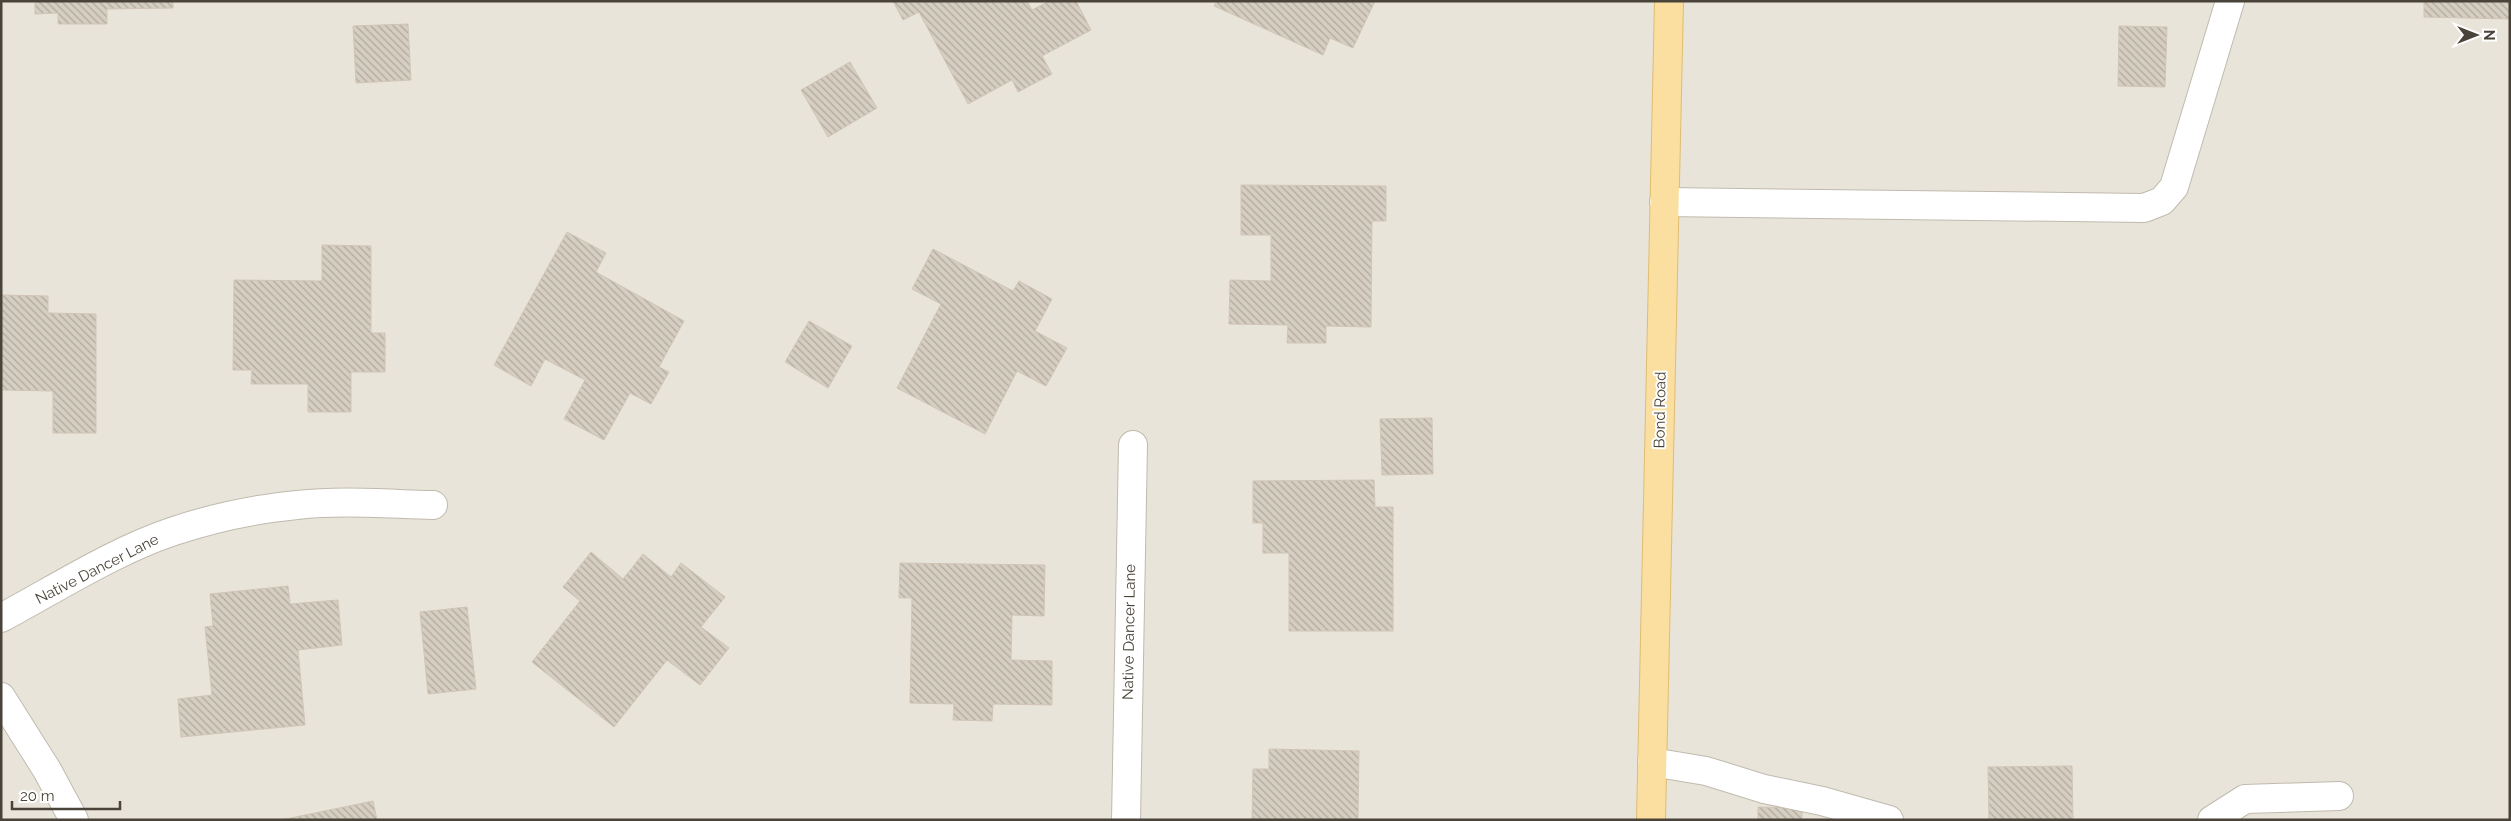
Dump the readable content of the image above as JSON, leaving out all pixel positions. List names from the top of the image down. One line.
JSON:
{"streets":{"main road":["Bond Road"],"street":["Native Dancer Lane"]},"scale_bar":"20 m","north":"right"}
